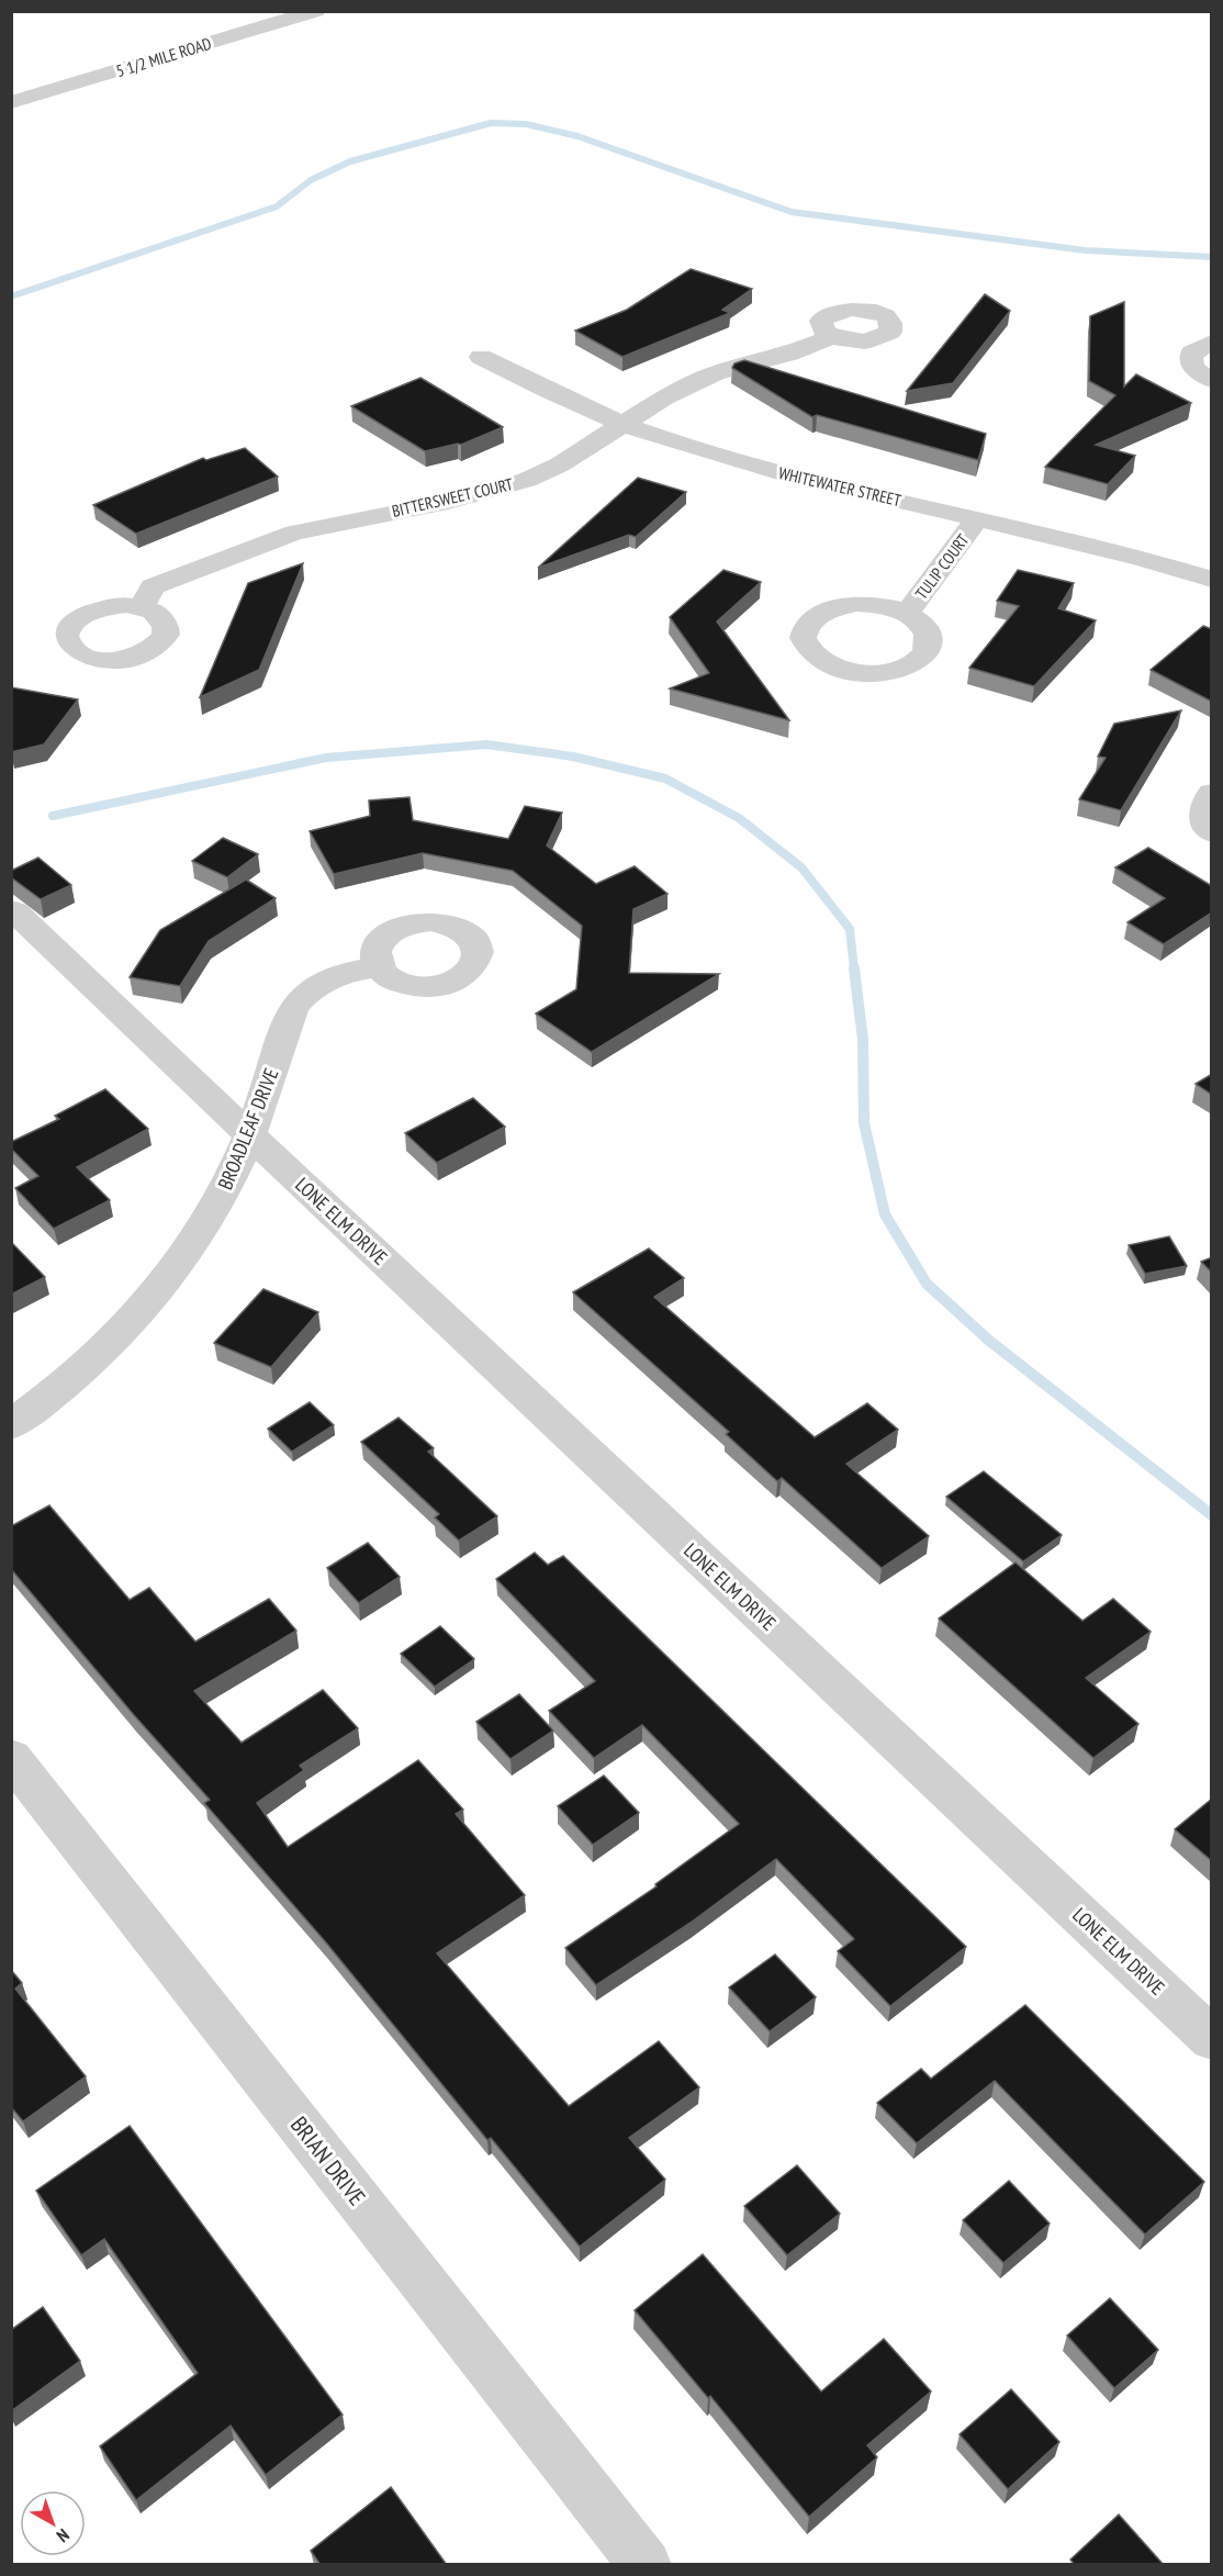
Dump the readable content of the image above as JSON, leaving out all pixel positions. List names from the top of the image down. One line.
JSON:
{"streets":{"street":["5 1/2 MILE ROAD","WHITEWATER STREET","BITTERSWEET COURT","TULIP COURT","BROADLEAF DRIVE","LONE ELM DRIVE","BRIAN DRIVE"]},"crossings":[["WHITEWATER STREET","BITTERSWEET COURT"],["WHITEWATER STREET","TULIP COURT"],["BROADLEAF DRIVE","LONE ELM DRIVE"]],"north":"bottom right"}
